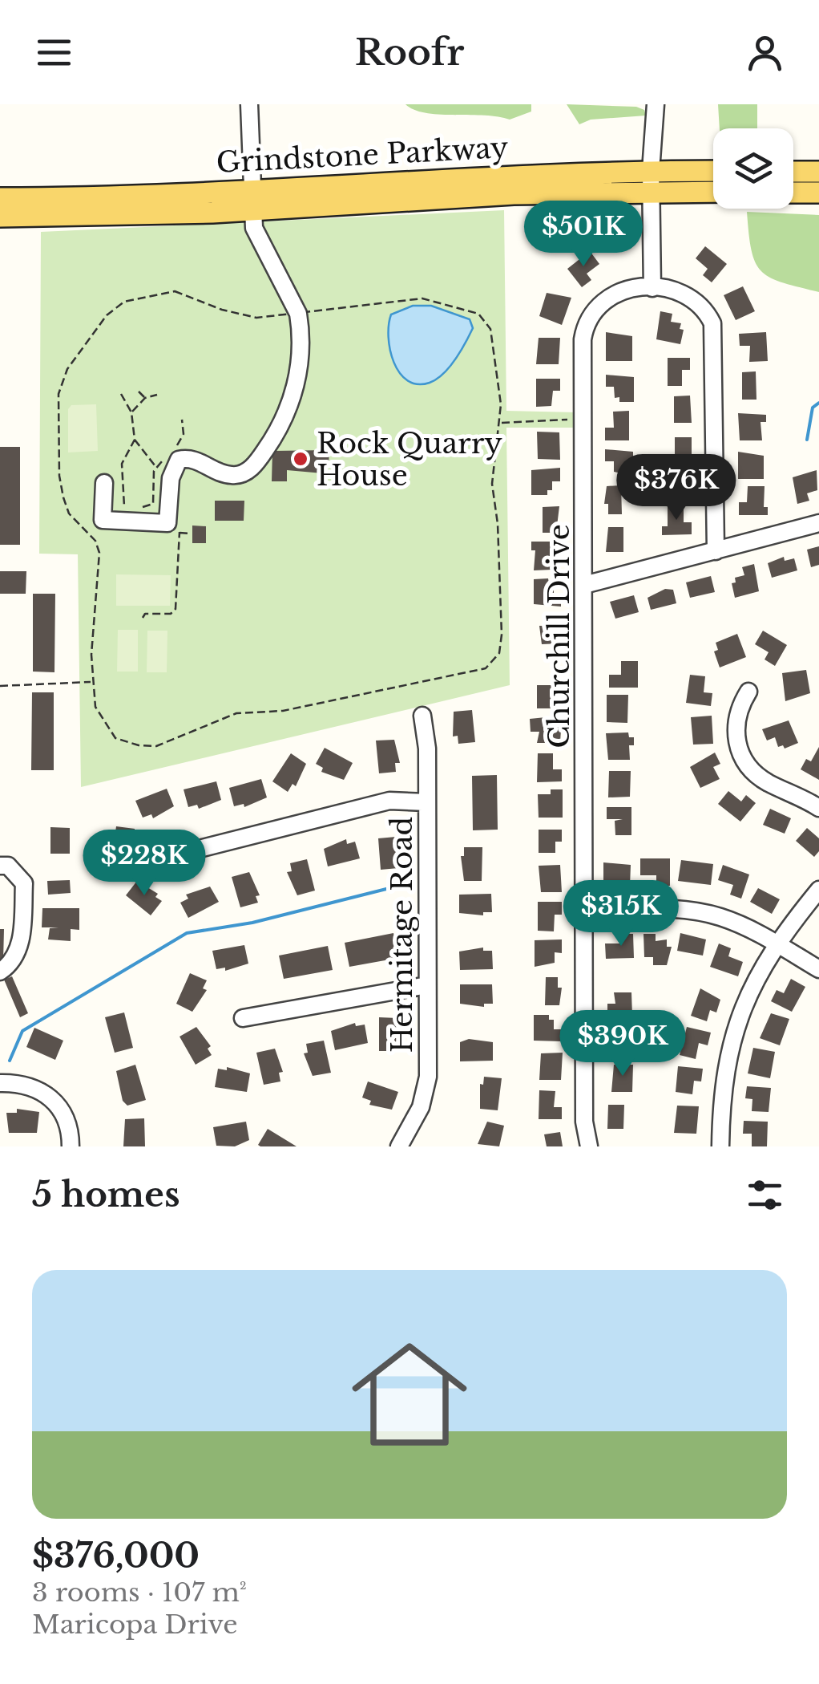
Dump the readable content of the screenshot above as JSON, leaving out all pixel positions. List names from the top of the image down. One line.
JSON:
{"streets":{"main road":["Grindstone Parkway"],"street":["Churchill Drive","Hermitage Road"]},"places":["Rock Quarry House"],"page":{"header":"Roofr","price":["$501K","$376K","$228K","$315K","$390K"],"heading":"5 homes","list":[{"name":"$376,000","note":"3 rooms · 107 m² · Maricopa Drive"}]}}
